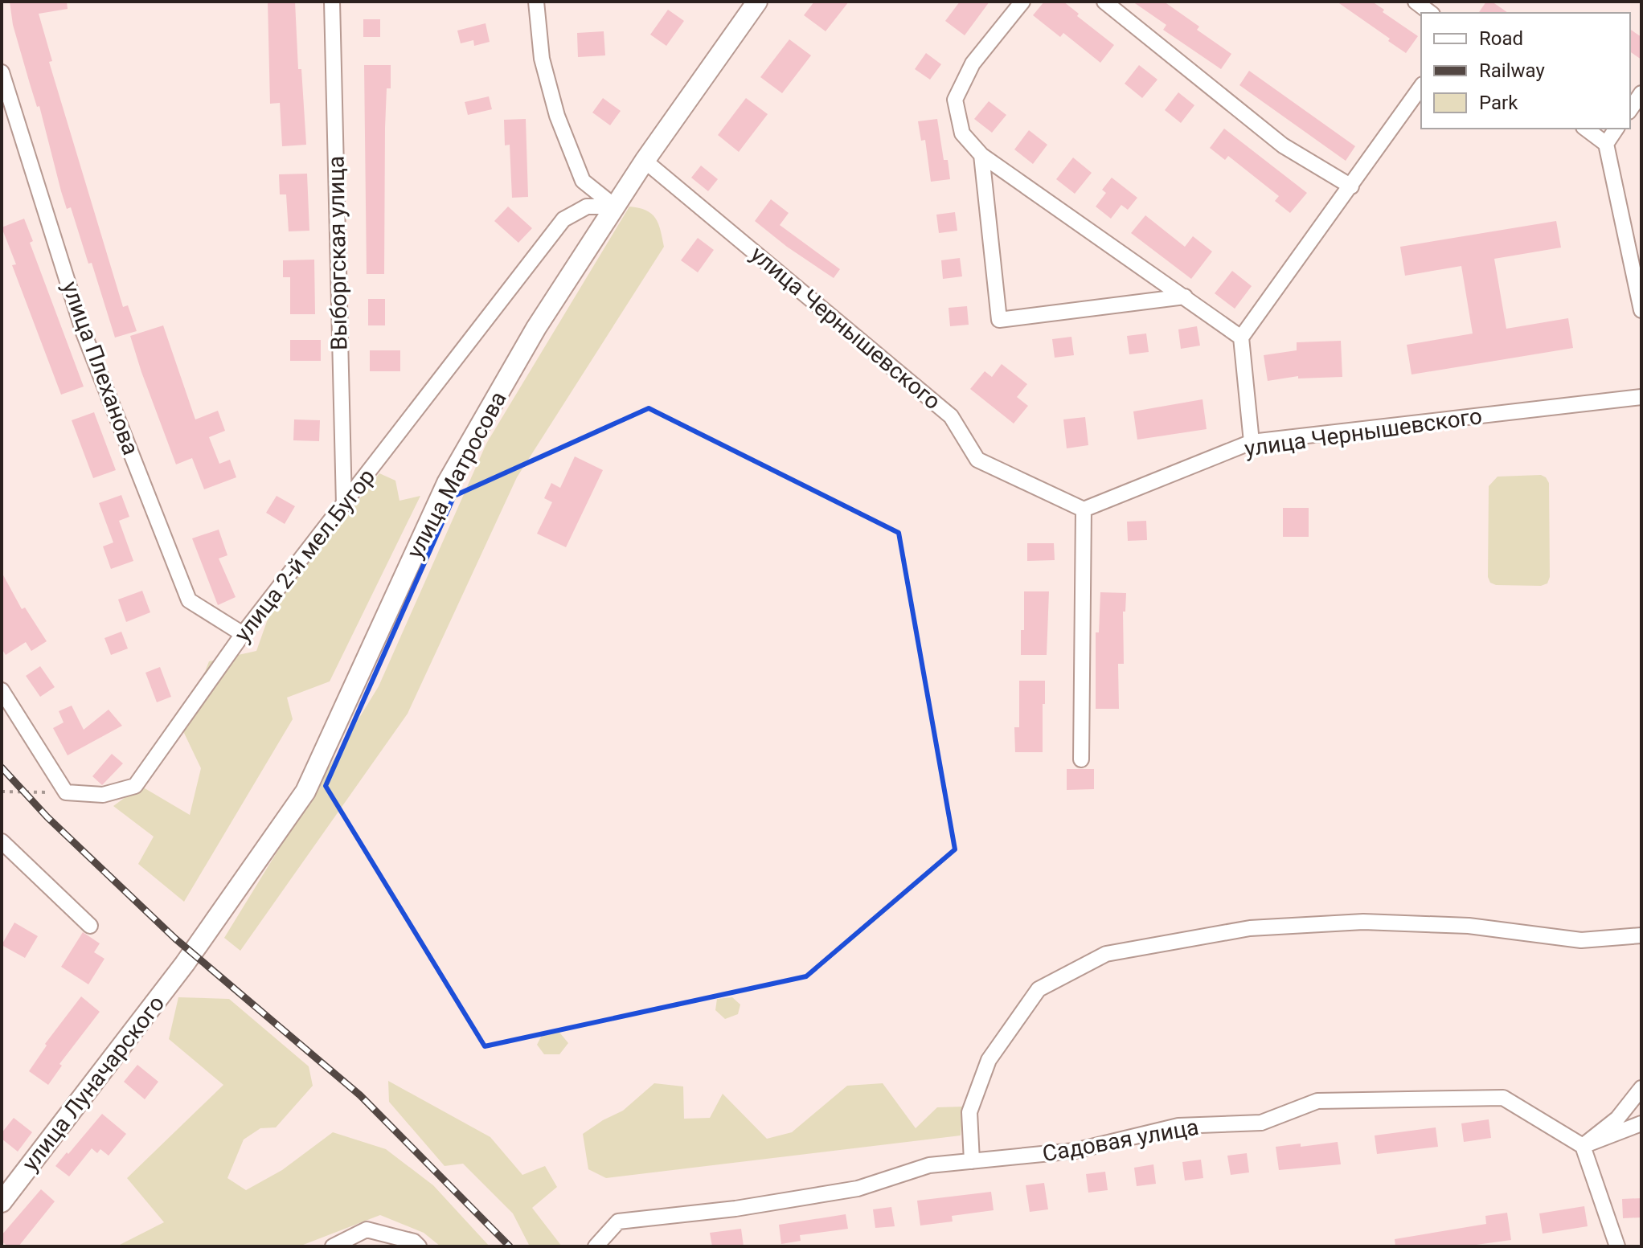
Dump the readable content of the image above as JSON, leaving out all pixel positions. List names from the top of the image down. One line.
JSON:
{"streets":{"main road":["улица Матросова","улица Луначарского"],"street":["Выборгская улица","улица Чернышевского","улица Плеханова","улица 2-й мел.Бугор","Садовая улица"]},"crossings":[["Выборгская улица","улица 2-й мел.Бугор"],["улица Чернышевского","улица Матросова"],["улица Плеханова","улица 2-й мел.Бугор"],["улица Матросова","улица 2-й мел.Бугор"],["улица Матросова","улица Луначарского"]],"legend":["Road","Railway","Park"]}
